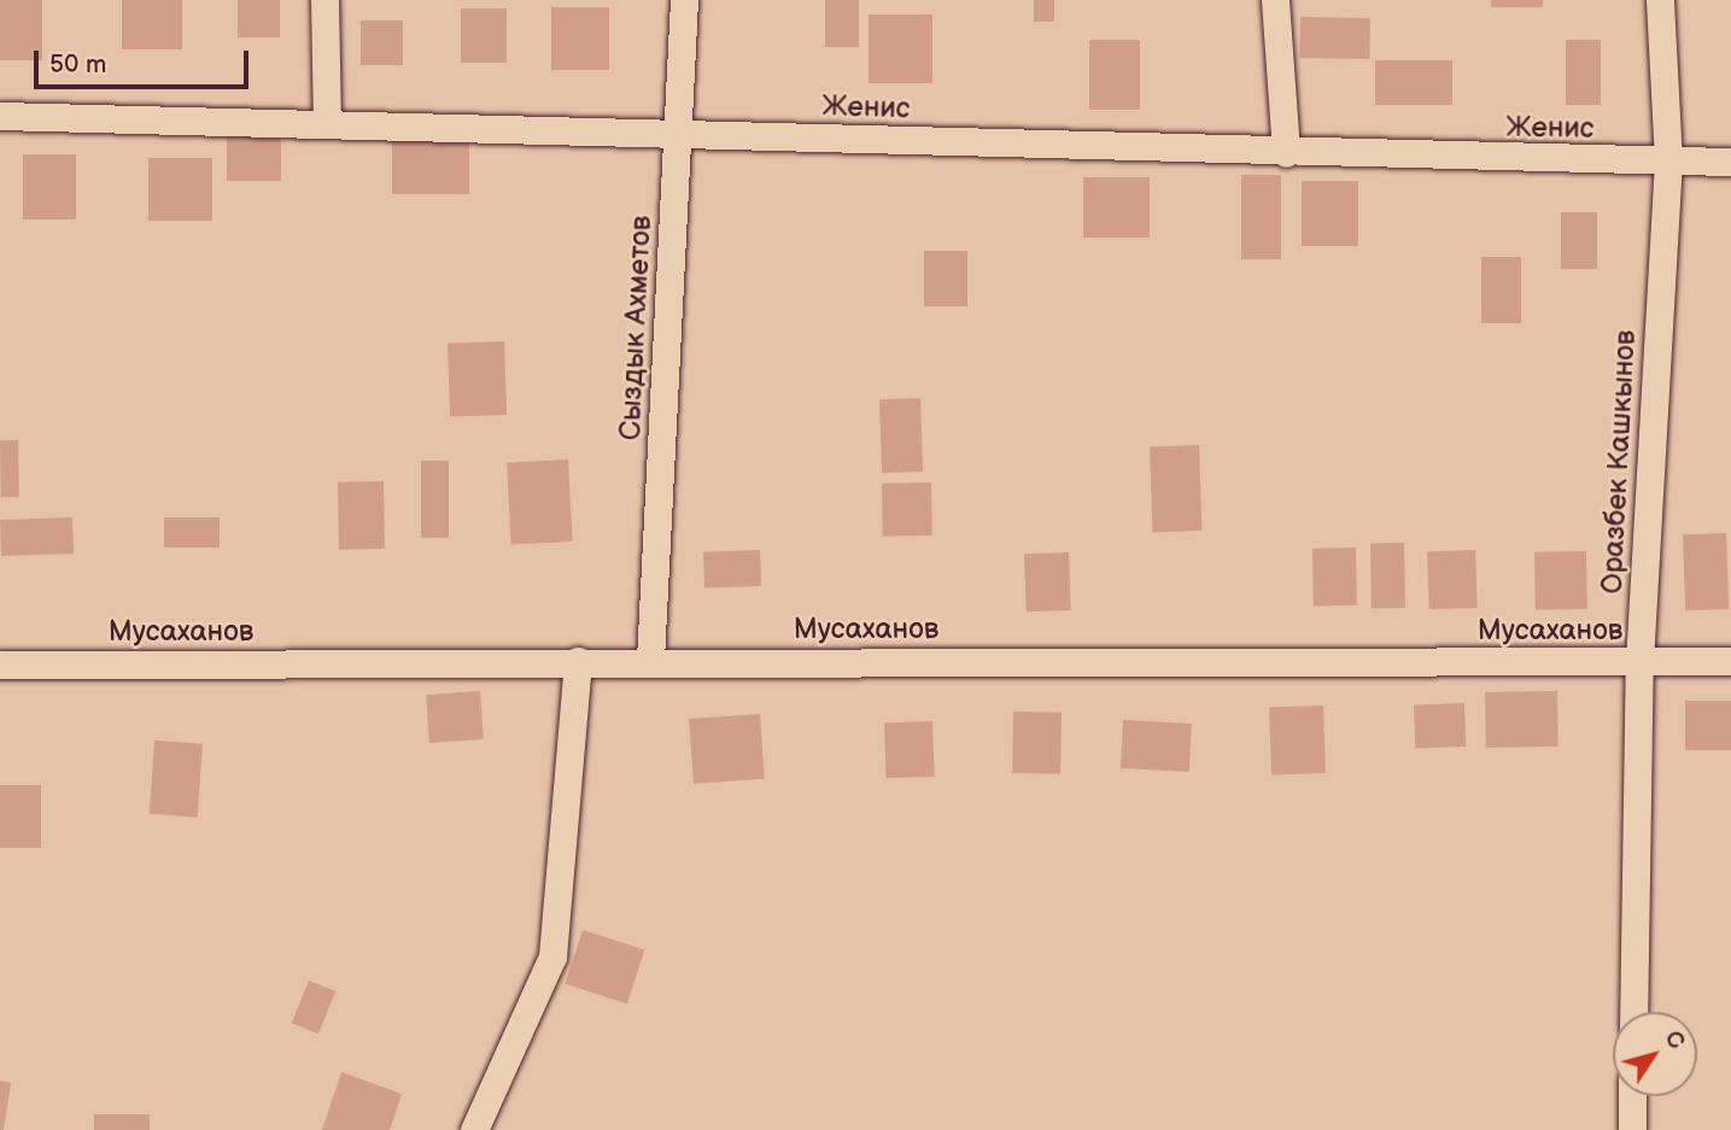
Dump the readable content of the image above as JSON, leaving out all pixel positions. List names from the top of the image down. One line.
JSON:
{"streets":{"street":["Женис","Сыздык Ахметов","Оразбек Кашкынов","Мусаханов"]},"crossings":[["Женис","Сыздык Ахметов"],["Женис","Оразбек Кашкынов"],["Сыздык Ахметов","Мусаханов"],["Оразбек Кашкынов","Мусаханов"]],"scale_bar":"50 m","north":"top right"}
